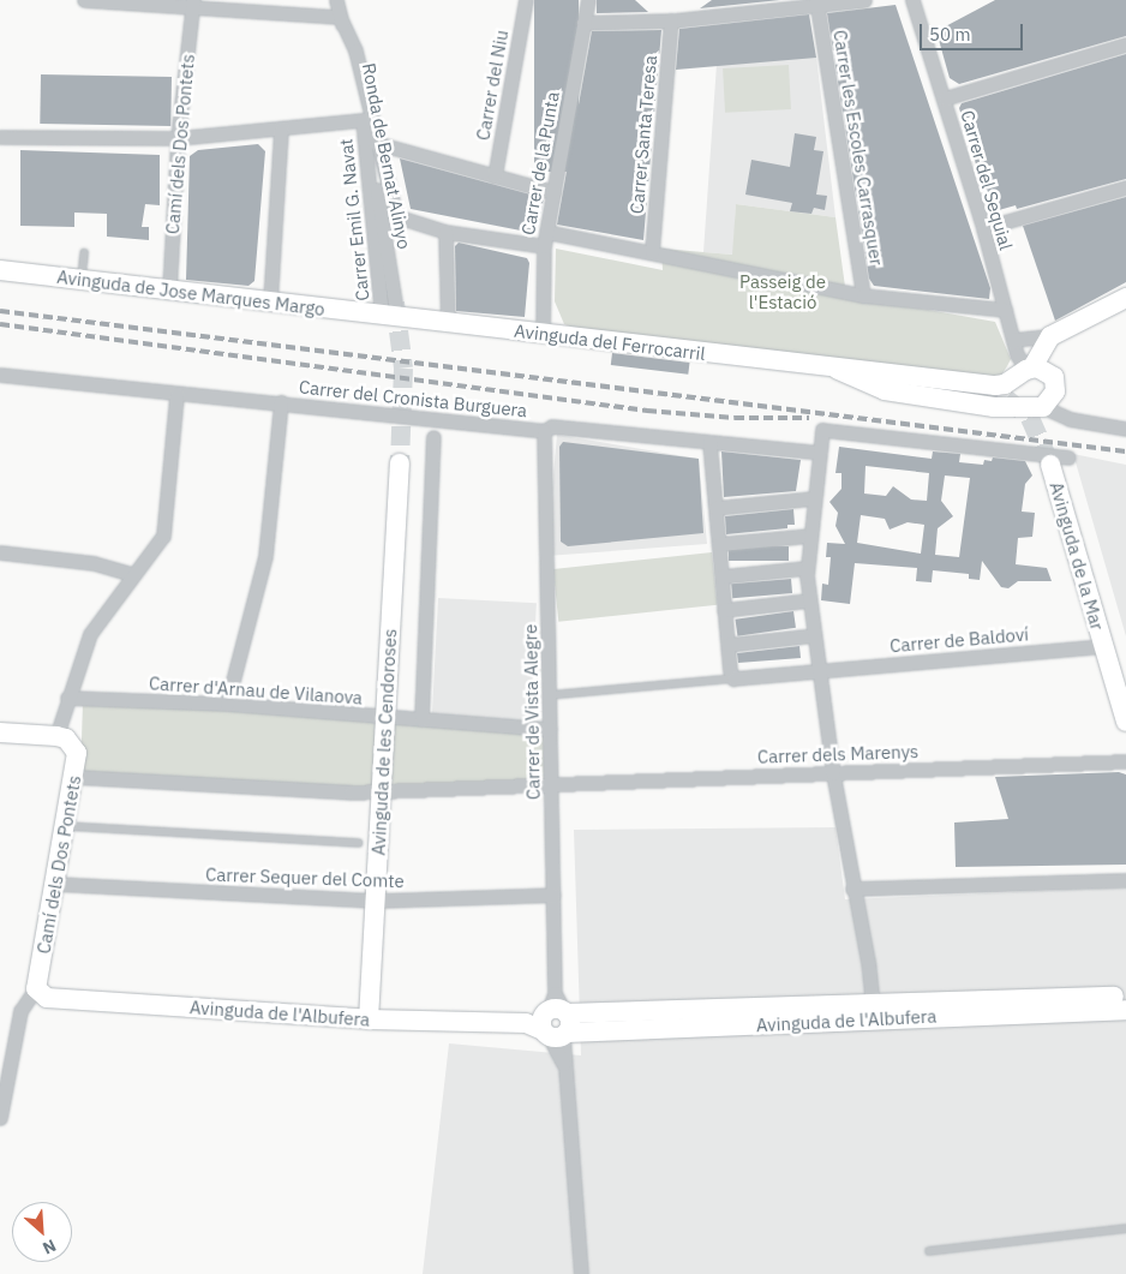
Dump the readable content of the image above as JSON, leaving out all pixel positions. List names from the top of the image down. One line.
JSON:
{"streets":{"street":["Carrer del Niu","Carrer Santa Teresa","Camí dels Dos Pontets","Carrer les Escoles Carrasquer","Ronda de Bernat Alinyo","Carrer de la Punta","Carrer del Sequial","Carrer Emil G. Navat","Avinguda de Jose Marques Margo","Avinguda del Ferrocarril","Carrer del Cronista Burguera","Avinguda de la Mar","Carrer de Baldoví","Carrer d'Arnau de Vilanova","Carrer de Vista Alegre","Avinguda de les Cendoroses","Carrer dels Marenys","Carrer Sequer del Comte","Avinguda de l'Albufera"]},"crossings":[["Camí dels Dos Pontets","Avinguda de Jose Marques Margo"],["Camí dels Dos Pontets","Carrer dels Marenys"],["Camí dels Dos Pontets","Carrer Sequer del Comte"],["Camí dels Dos Pontets","Avinguda de l'Albufera"],["Ronda de Bernat Alinyo","Carrer de la Punta"],["Ronda de Bernat Alinyo","Carrer Emil G. Navat"],["Carrer de la Punta","Avinguda del Ferrocarril"],["Carrer Emil G. Navat","Avinguda de Jose Marques Margo"],["Carrer Emil G. Navat","Avinguda del Ferrocarril"],["Avinguda de Jose Marques Margo","Avinguda del Ferrocarril"],["Carrer del Cronista Burguera","Carrer de Vista Alegre"],["Avinguda de la Mar","Carrer de Baldoví"],["Carrer d'Arnau de Vilanova","Carrer de Vista Alegre"],["Carrer d'Arnau de Vilanova","Avinguda de les Cendoroses"],["Carrer de Vista Alegre","Carrer dels Marenys"],["Carrer de Vista Alegre","Carrer Sequer del Comte"],["Carrer de Vista Alegre","Avinguda de l'Albufera"],["Avinguda de les Cendoroses","Carrer dels Marenys"],["Avinguda de les Cendoroses","Carrer Sequer del Comte"],["Avinguda de les Cendoroses","Avinguda de l'Albufera"]],"parks":["Passeig de l'Estació"],"scale_bar":"50 m","north":"bottom right"}
